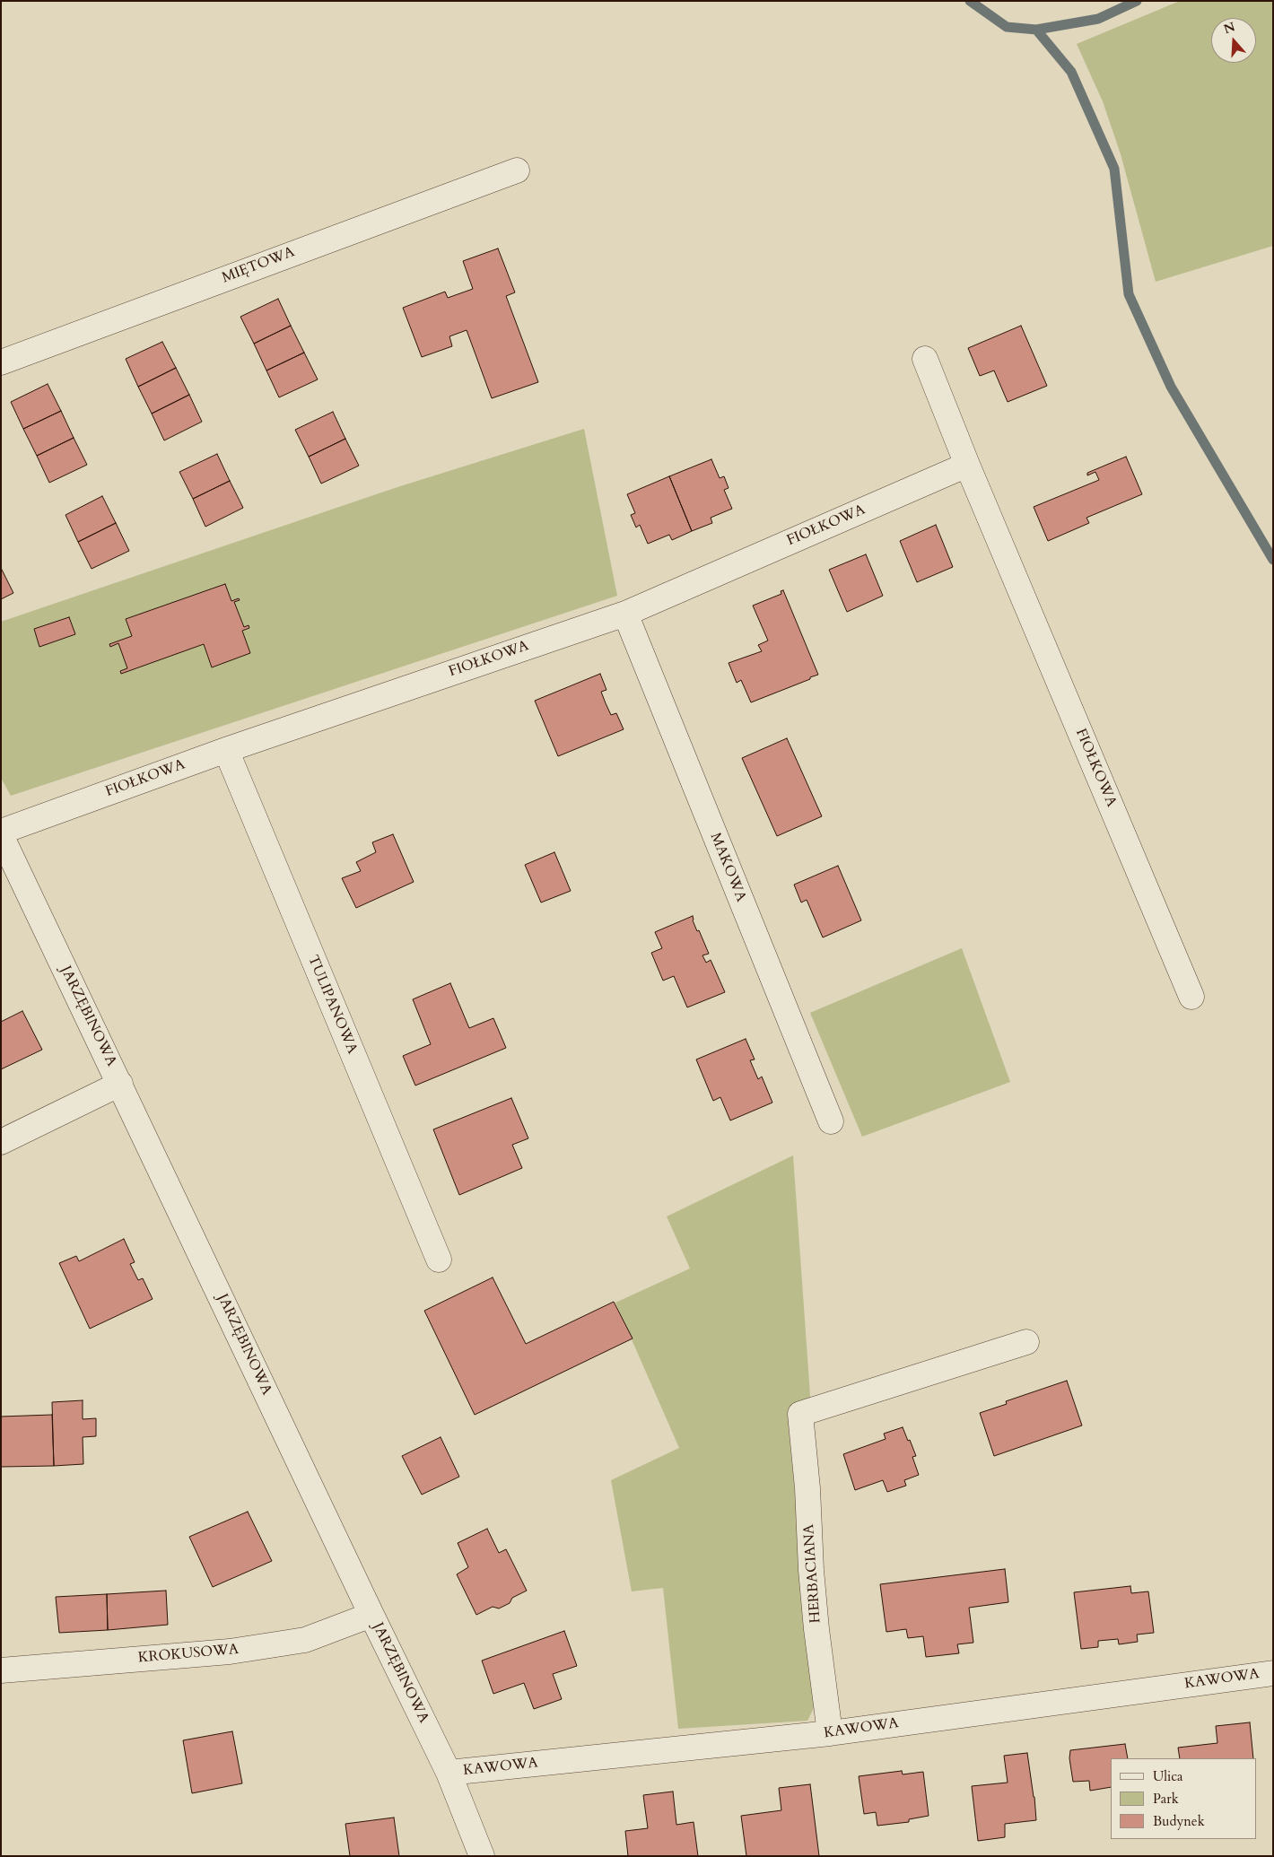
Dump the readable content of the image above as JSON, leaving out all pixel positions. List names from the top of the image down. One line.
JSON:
{"streets":{"street":["MIĘTOWA","FIOŁKOWA","MAKOWA","TULIPANOWA","JARZĘBINOWA","HERBACIANA","KROKUSOWA","KAWOWA"]},"crossings":[["FIOŁKOWA","MAKOWA"],["FIOŁKOWA","TULIPANOWA"],["JARZĘBINOWA","KROKUSOWA"],["JARZĘBINOWA","KAWOWA"],["HERBACIANA","KAWOWA"]],"legend":["Ulica","Park","Budynek"],"north":"top"}
